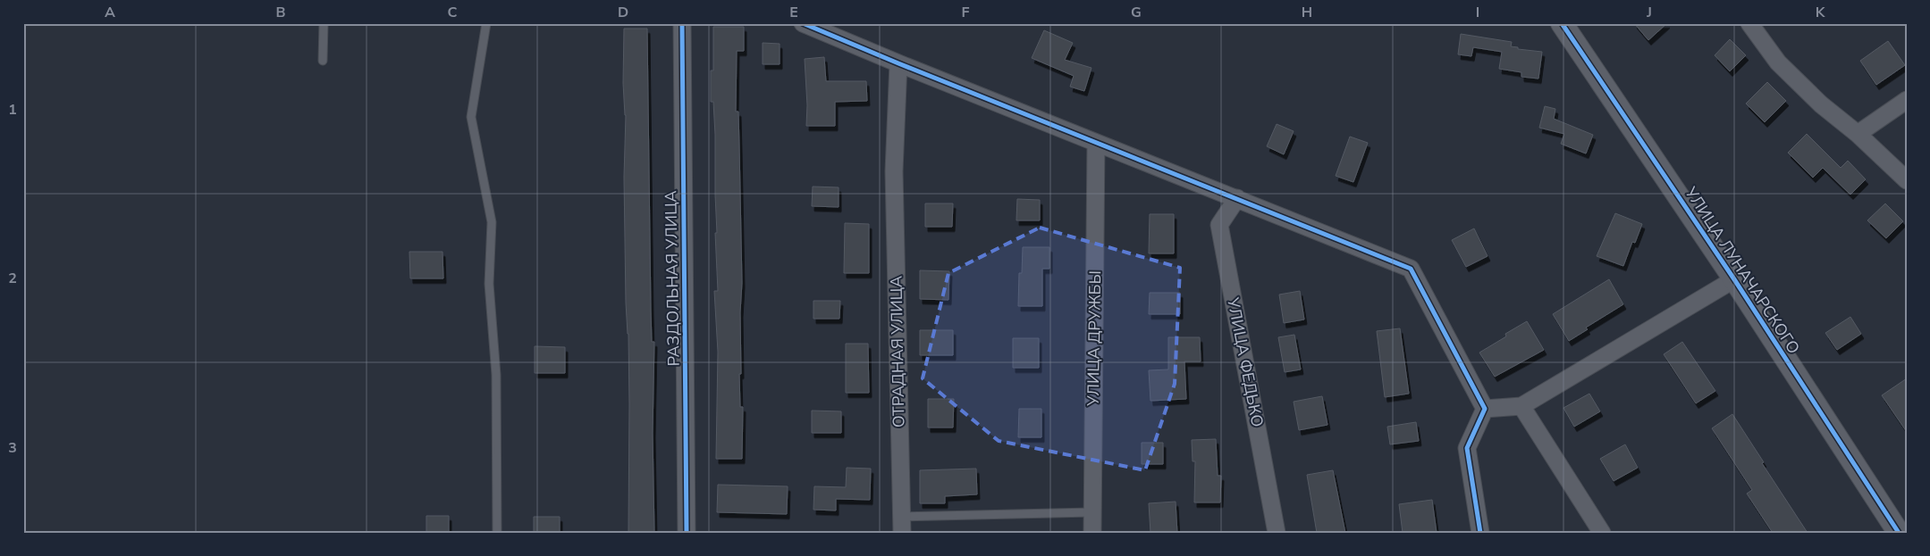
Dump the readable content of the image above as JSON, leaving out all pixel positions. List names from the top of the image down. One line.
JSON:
{"streets":{"street":["УЛИЦА ЛУНАЧАРСКОГО","РАЗДОЛЬНАЯ УЛИЦА","УЛИЦА ДРУЖБЫ","ОТРАДНАЯ УЛИЦА","УЛИЦА ФЕДЬКО"]},"grid":{"columns":["A","B","C","D","E","F","G","H","I","J","K"],"rows":["1","2","3"]}}
